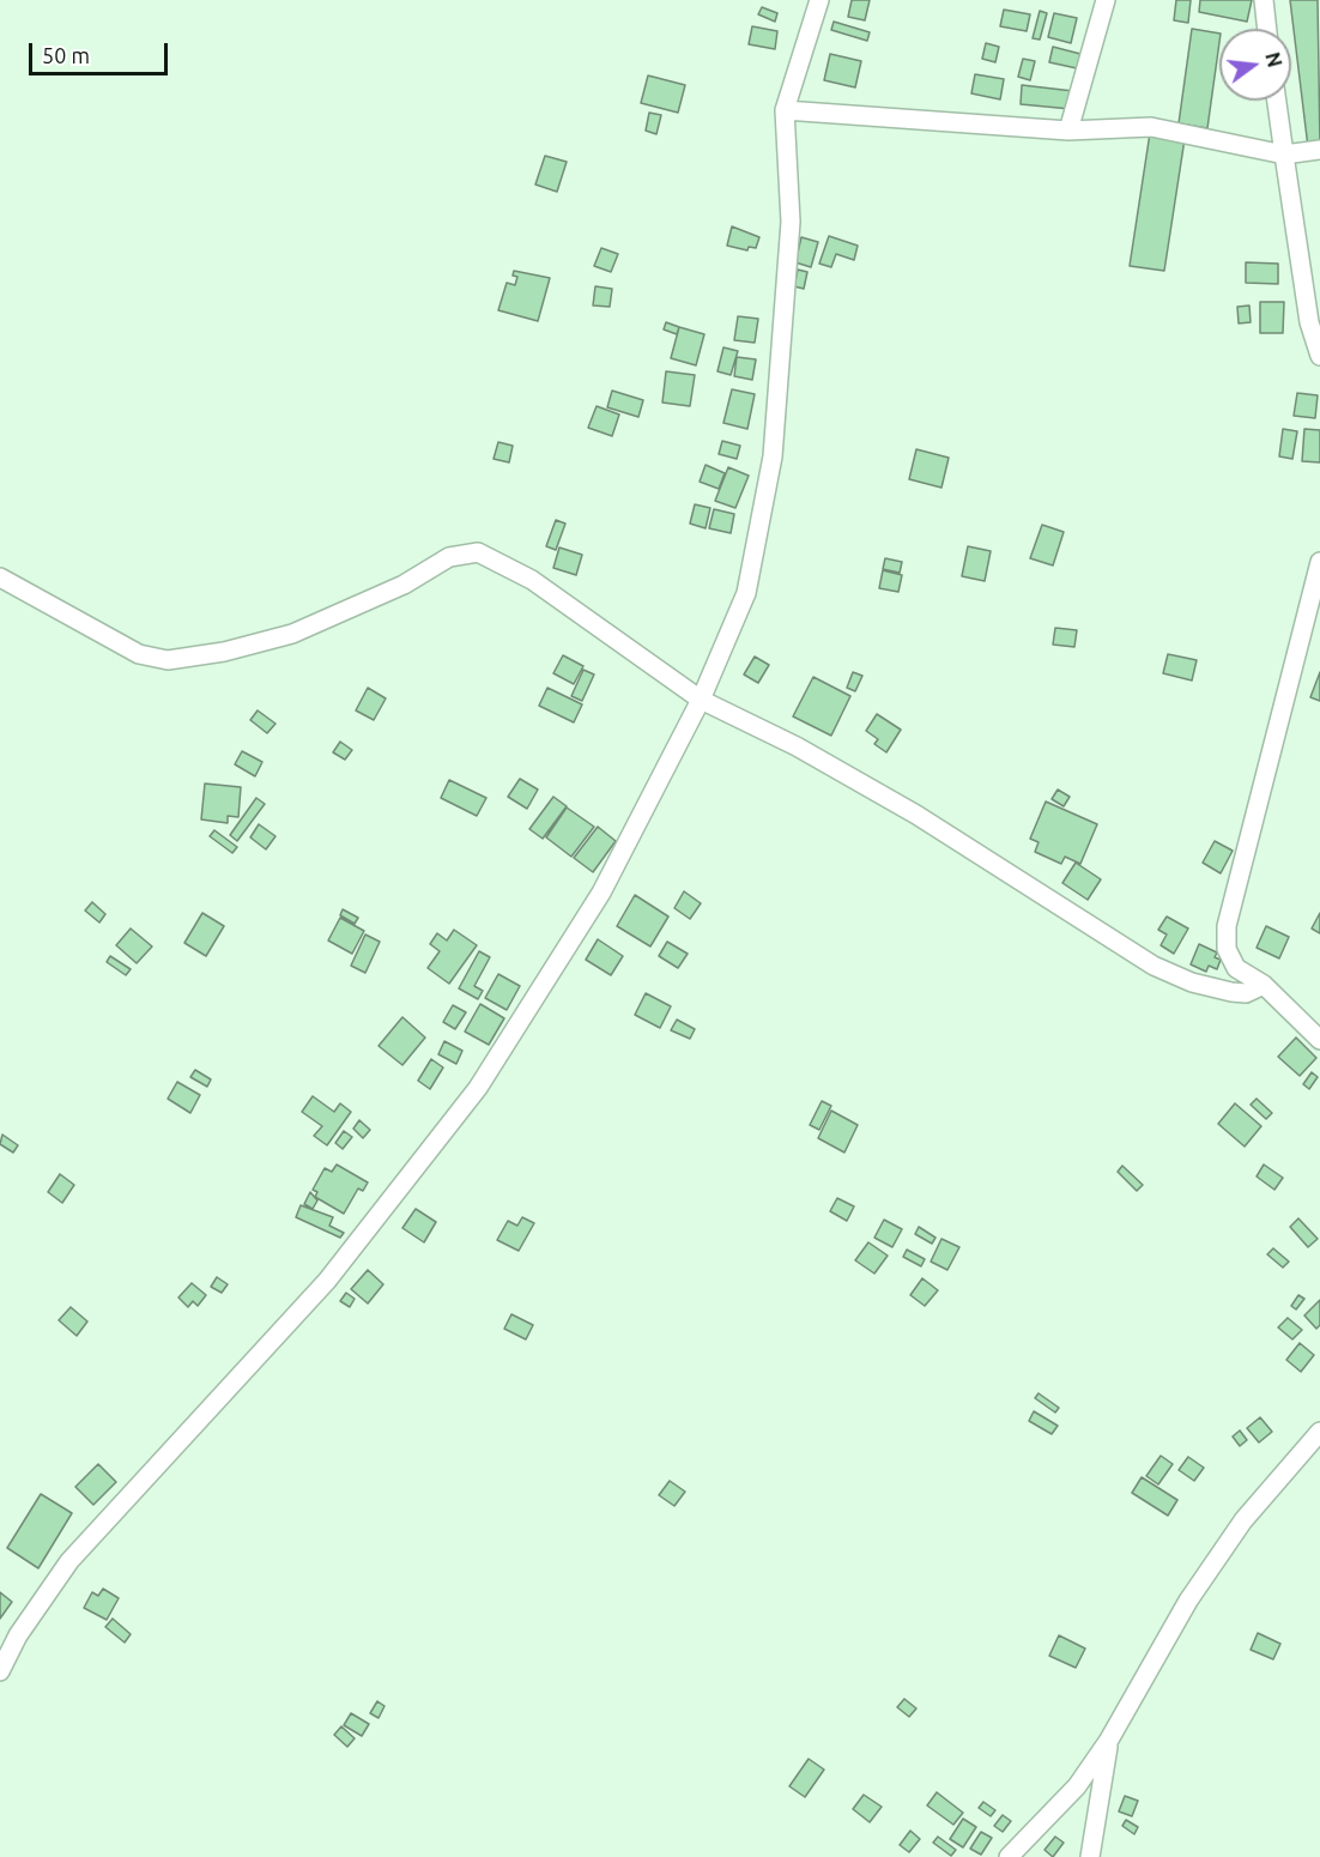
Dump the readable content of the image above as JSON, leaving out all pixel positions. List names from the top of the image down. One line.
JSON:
{"scale_bar":"50 m","north":"right"}
